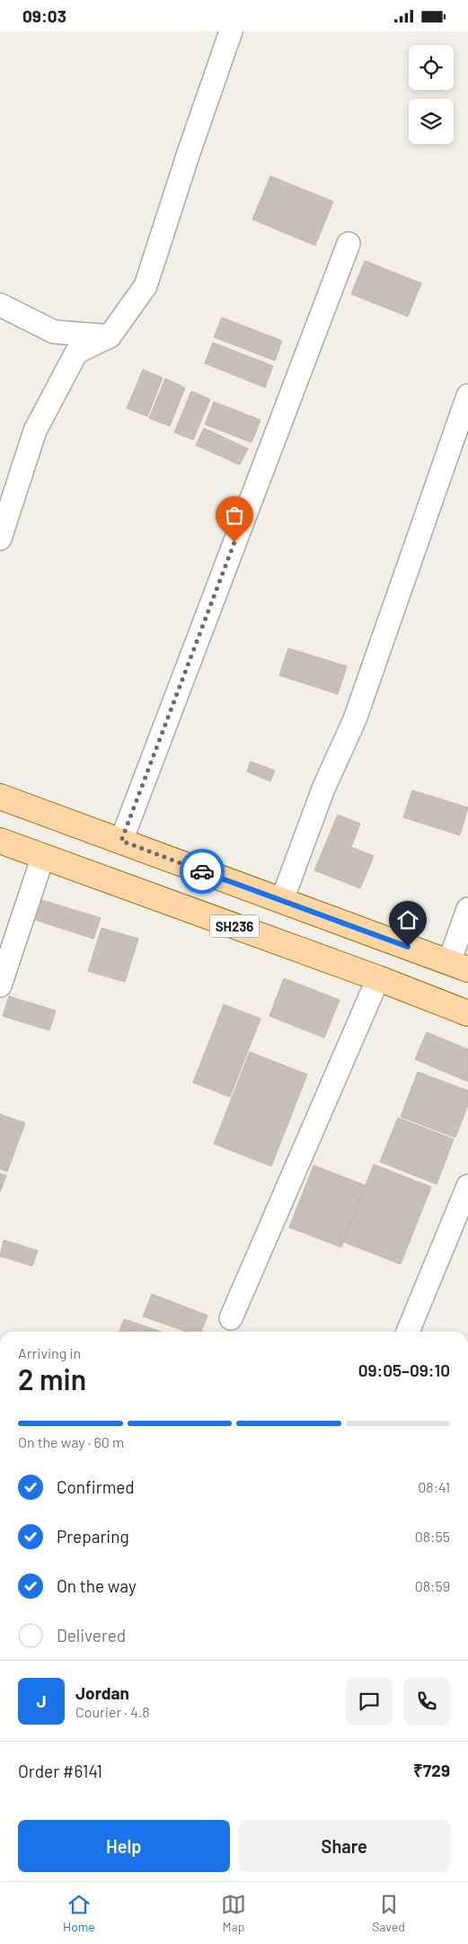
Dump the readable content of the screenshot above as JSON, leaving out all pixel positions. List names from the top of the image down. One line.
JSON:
{"streets":{"main road":["SH236"]},"page":{"status":"09:03","heading":["2 min","Arriving in","09:05–09:10"],"panel":["Jordan","Courier · 4.8","Order #6141","₹729"],"bar":"On the way · 60 m","list":[["Confirmed","08:41"],["Preparing","08:55"],["On the way","08:59"],"Delivered"],"round":"J","buttons":["Help","Share"],"tabs":["Home","Map","Saved"]}}
